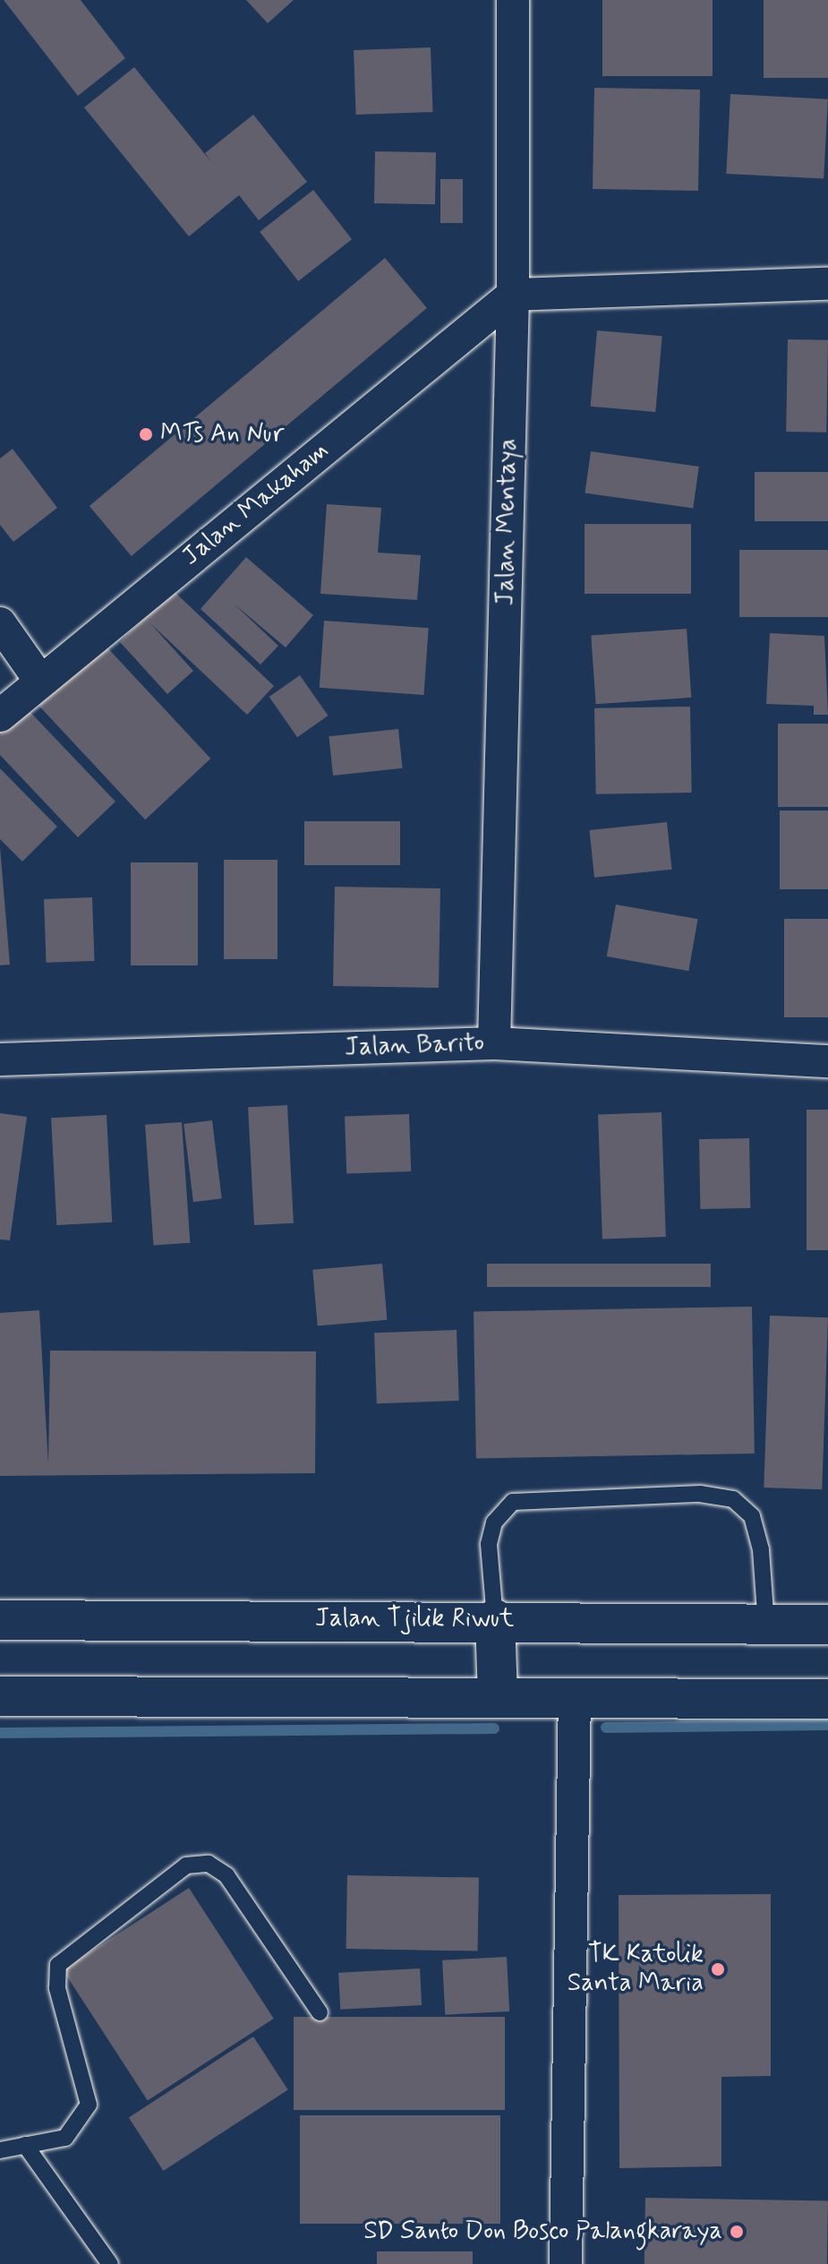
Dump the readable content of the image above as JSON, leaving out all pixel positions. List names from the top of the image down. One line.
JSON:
{"streets":{"highway":["Jalan Tjilik Riwut"],"street":["Jalan Makaham","Jalan Mentaya","Jalan Barito"]},"crossings":[["Jalan Makaham","Jalan Mentaya"],["Jalan Mentaya","Jalan Barito"]],"places":["MTs An Nur","TK Katolik Santa Maria","SD Santo Don Bosco Palangkaraya"]}
